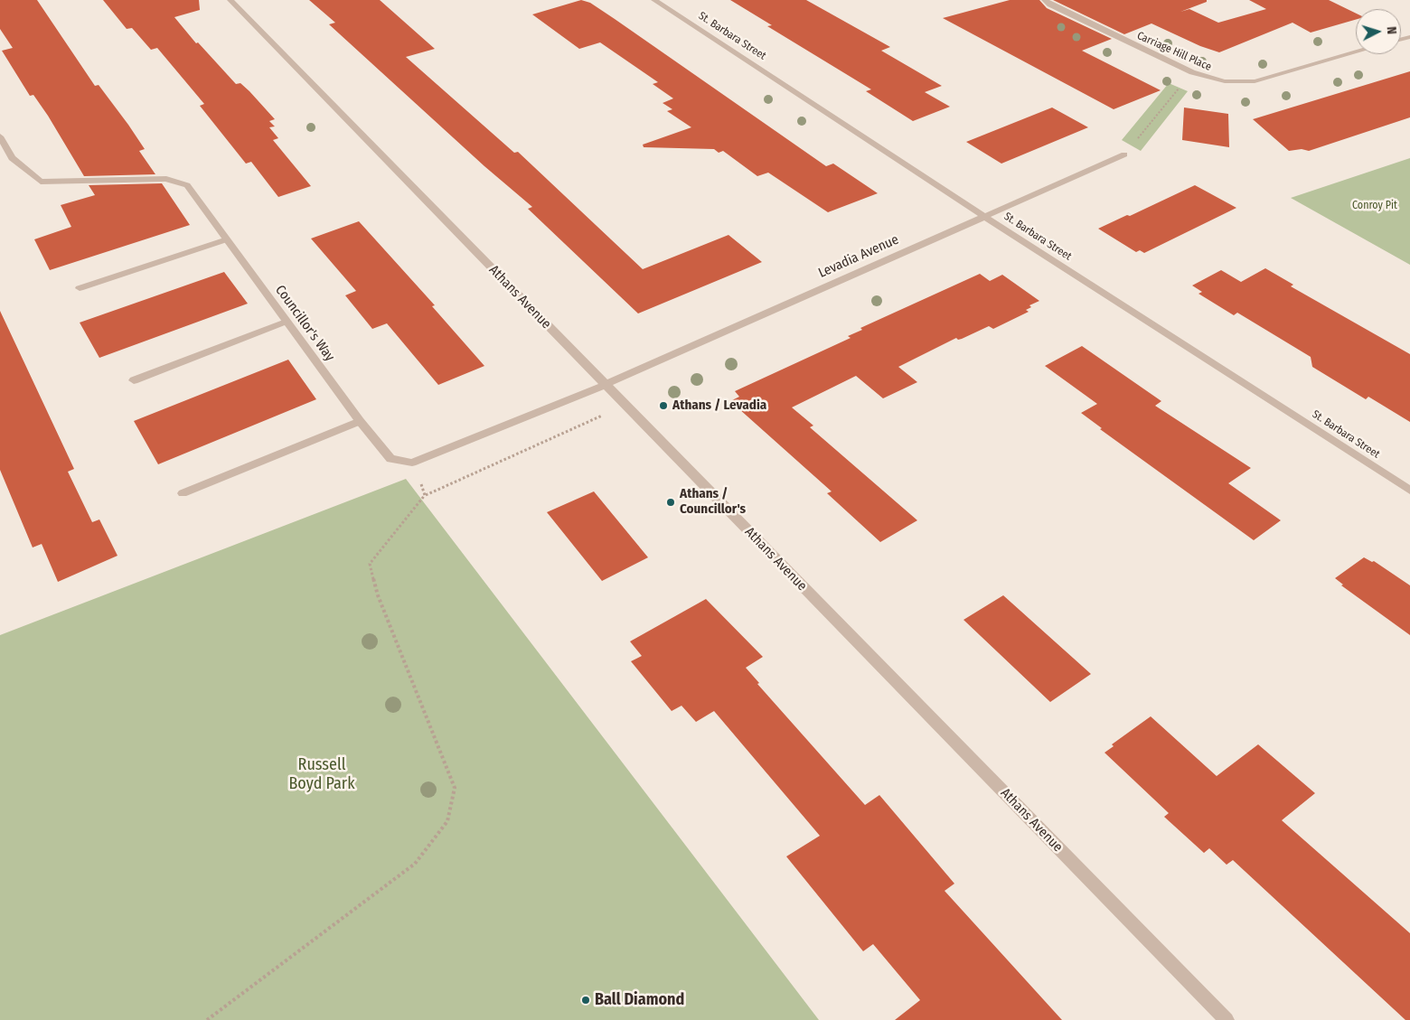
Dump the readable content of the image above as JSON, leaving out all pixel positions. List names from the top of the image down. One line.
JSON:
{"streets":{"street":["St. Barbara Street","Carriage Hill Place","Levadia Avenue","Athans Avenue","Councillor's Way"]},"crossings":[["St. Barbara Street","Levadia Avenue"],["Levadia Avenue","Athans Avenue"]],"parks":["Conroy Pit","Russell Boyd Park"],"places":["Athans / Levadia","Athans / Councillor's","Ball Diamond"],"north":"right"}
